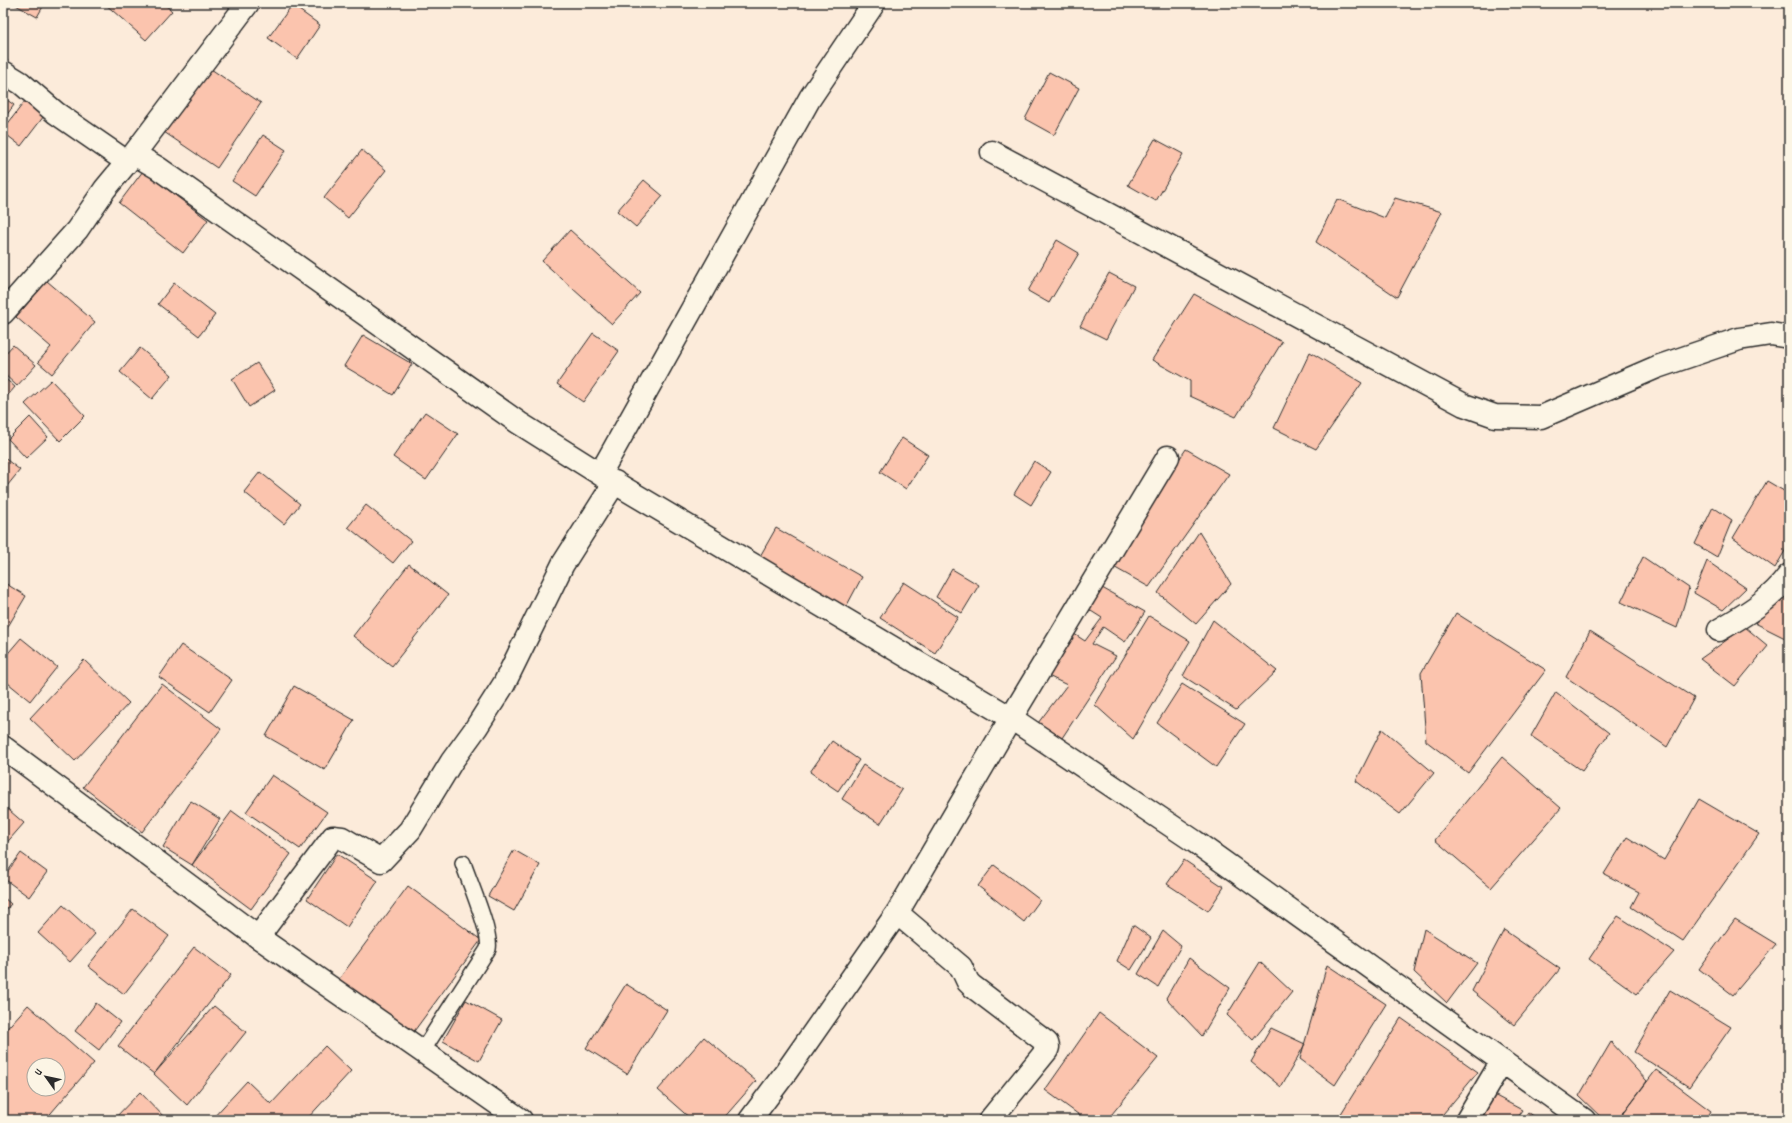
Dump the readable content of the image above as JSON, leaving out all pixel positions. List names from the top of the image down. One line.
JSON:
{"north":"top left"}
